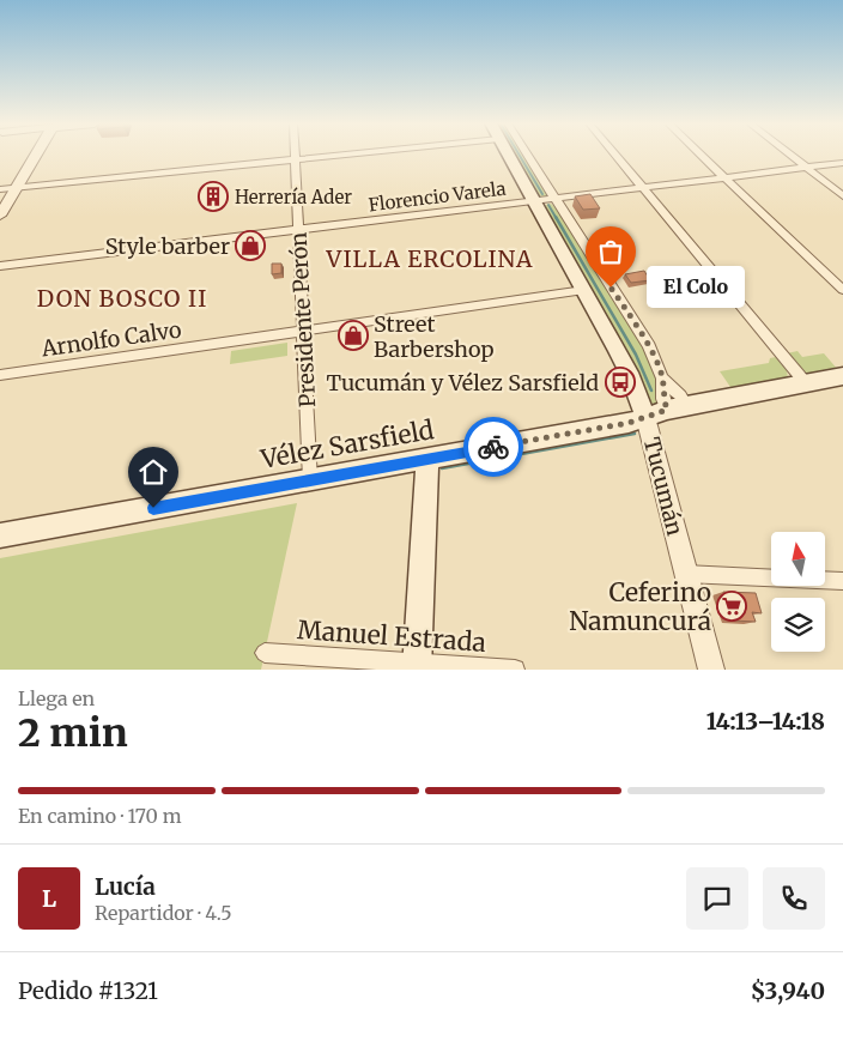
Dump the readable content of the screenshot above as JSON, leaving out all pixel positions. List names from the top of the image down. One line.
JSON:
{"streets":{"main road":["Vélez Sarsfield","Tucumán"],"street":["Florencio Varela","Presidente Perón","Arnolfo Calvo","Manuel Estrada"]},"crossings":[["Florencio Varela","Presidente Perón"],["Florencio Varela","Tucumán"],["Presidente Perón","Arnolfo Calvo"],["Presidente Perón","Vélez Sarsfield"],["Arnolfo Calvo","Tucumán"],["Vélez Sarsfield","Tucumán"]],"districts":["VILLA ERCOLINA","DON BOSCO II"],"places":{"building":["Herrería Ader"],"shop":["Style barber","Street Barbershop"],"other":["El Colo"],"bus stop":["Tucumán y Vélez Sarsfield"],"supermarket":["Ceferino Namuncurá"]},"north":"top","page":{"bubble":"El Colo","heading":["2 min","Llega en","14:13–14:18"],"panel":["Lucía","Repartidor · 4.5","Pedido #1321","$3,940"],"bar":"En camino · 170 m","round":"L"}}
